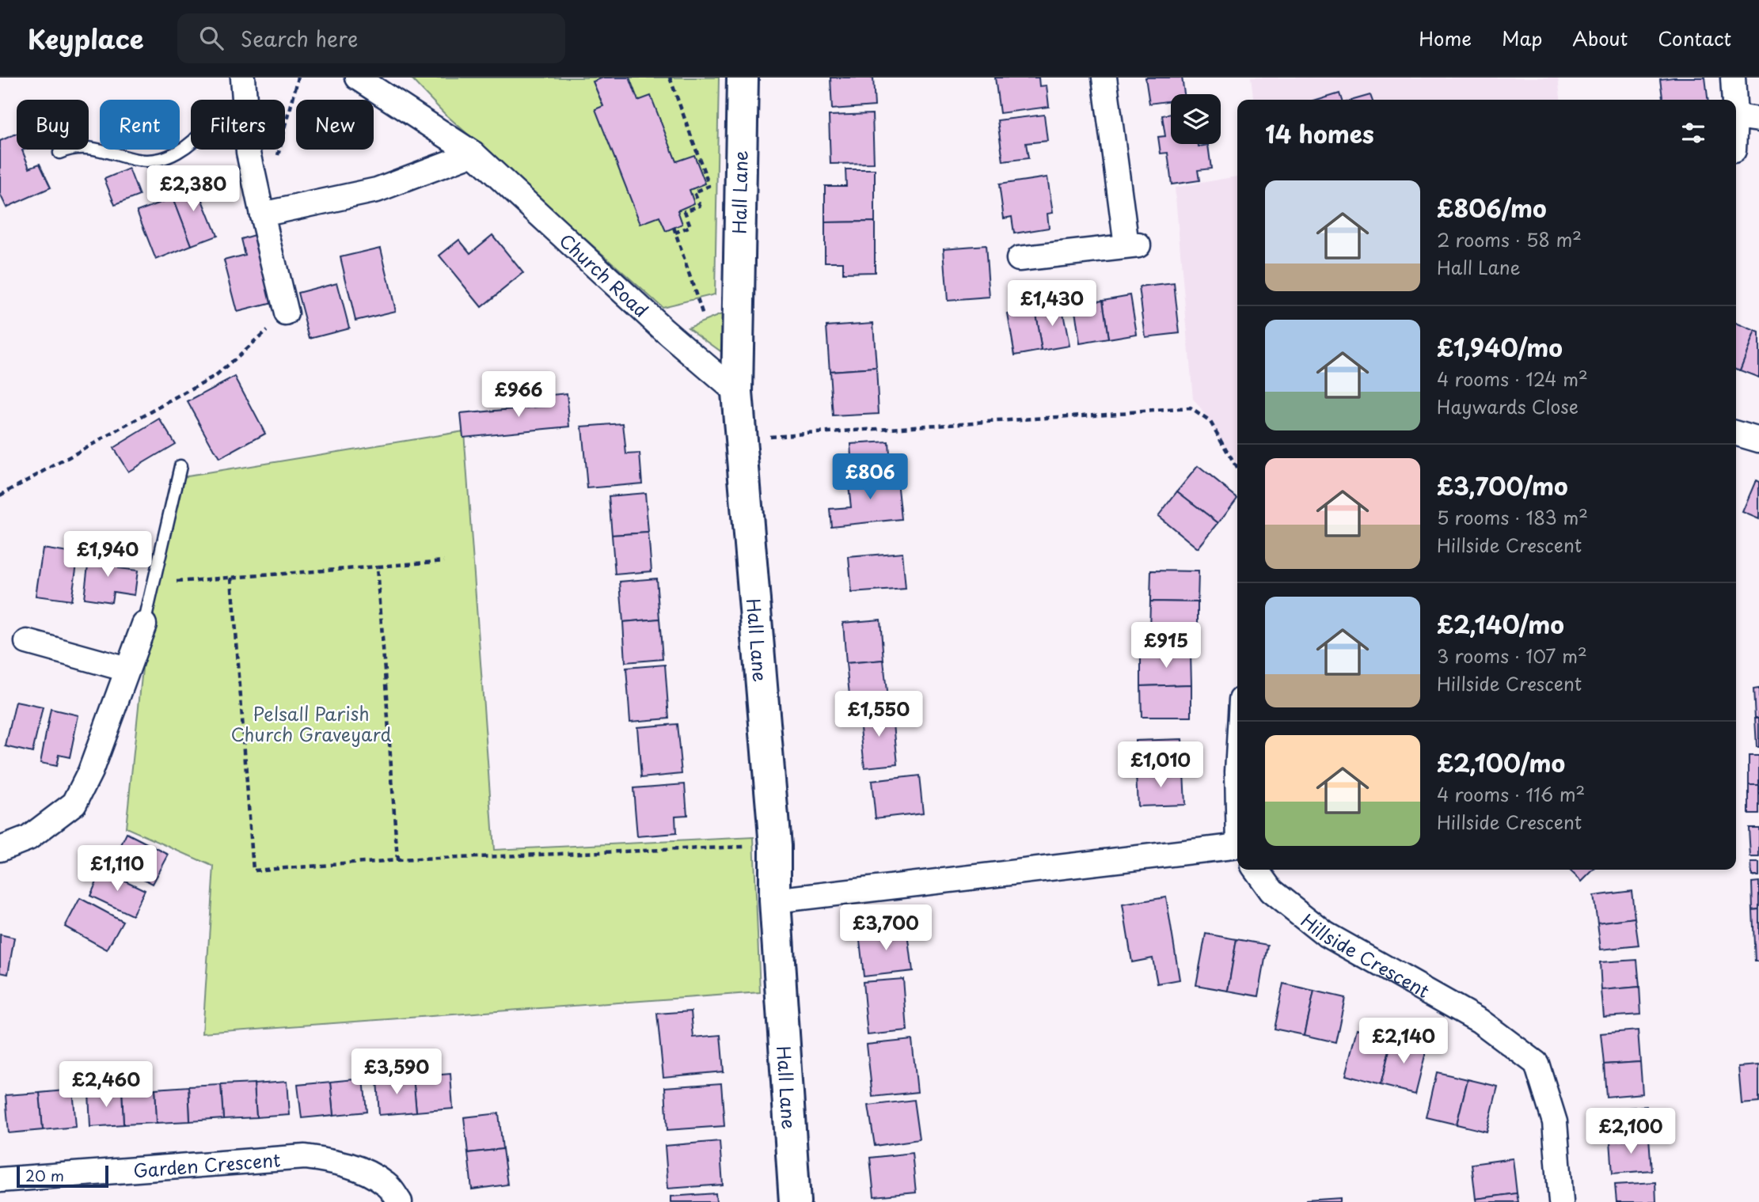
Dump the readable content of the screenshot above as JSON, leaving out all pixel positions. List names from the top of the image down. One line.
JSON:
{"streets":{"street":["Hall Lane","Church Road","Hillside Crescent","Garden Crescent"]},"crossings":[["Hall Lane","Church Road"]],"parks":["Pelsall Parish Church Graveyard"],"scale_bar":"20 m","page":{"header":"Keyplace","search":"Search here","nav":["Home","Map","About","Contact"],"chip":["Buy","Rent","Filters","New"],"heading":"14 homes","price":["£2,380","£1,430","£966","£806","£1,940","£915","£1,550","£1,010","£1,110","£3,700","£2,140","£3,590","£2,460","£2,100"],"list":[{"name":"£806/mo","note":"2 rooms · 58 m² · Hall Lane"},{"name":"£1,940/mo","note":"4 rooms · 124 m² · Haywards Close"},{"name":"£3,700/mo","note":"5 rooms · 183 m² · Hillside Crescent"},{"name":"£2,140/mo","note":"3 rooms · 107 m² · Hillside Crescent"},{"name":"£2,100/mo","note":"4 rooms · 116 m² · Hillside Crescent"}],"scale":"20 m"}}
